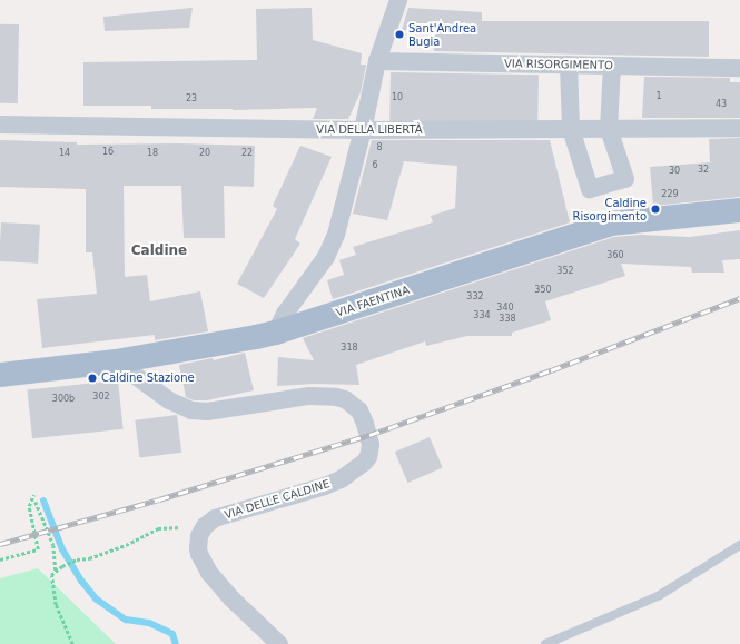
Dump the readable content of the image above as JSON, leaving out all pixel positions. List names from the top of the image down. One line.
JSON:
{"streets":{"main road":["VIA FAENTINA"],"street":["VIA RISORGIMENTO","VIA DELLA LIBERTÀ","VIA DELLE CALDINE"]},"crossings":[["VIA FAENTINA","VIA DELLE CALDINE"]],"districts":["Caldine"],"places":["Sant'Andrea Bugia","Caldine Risorgimento","Caldine Stazione"],"house_numbers":["1","10","23","43","8","16","14","18","20","22","6","32","30","229","360","352","350","332","340","334","338","318","302","300b"]}
